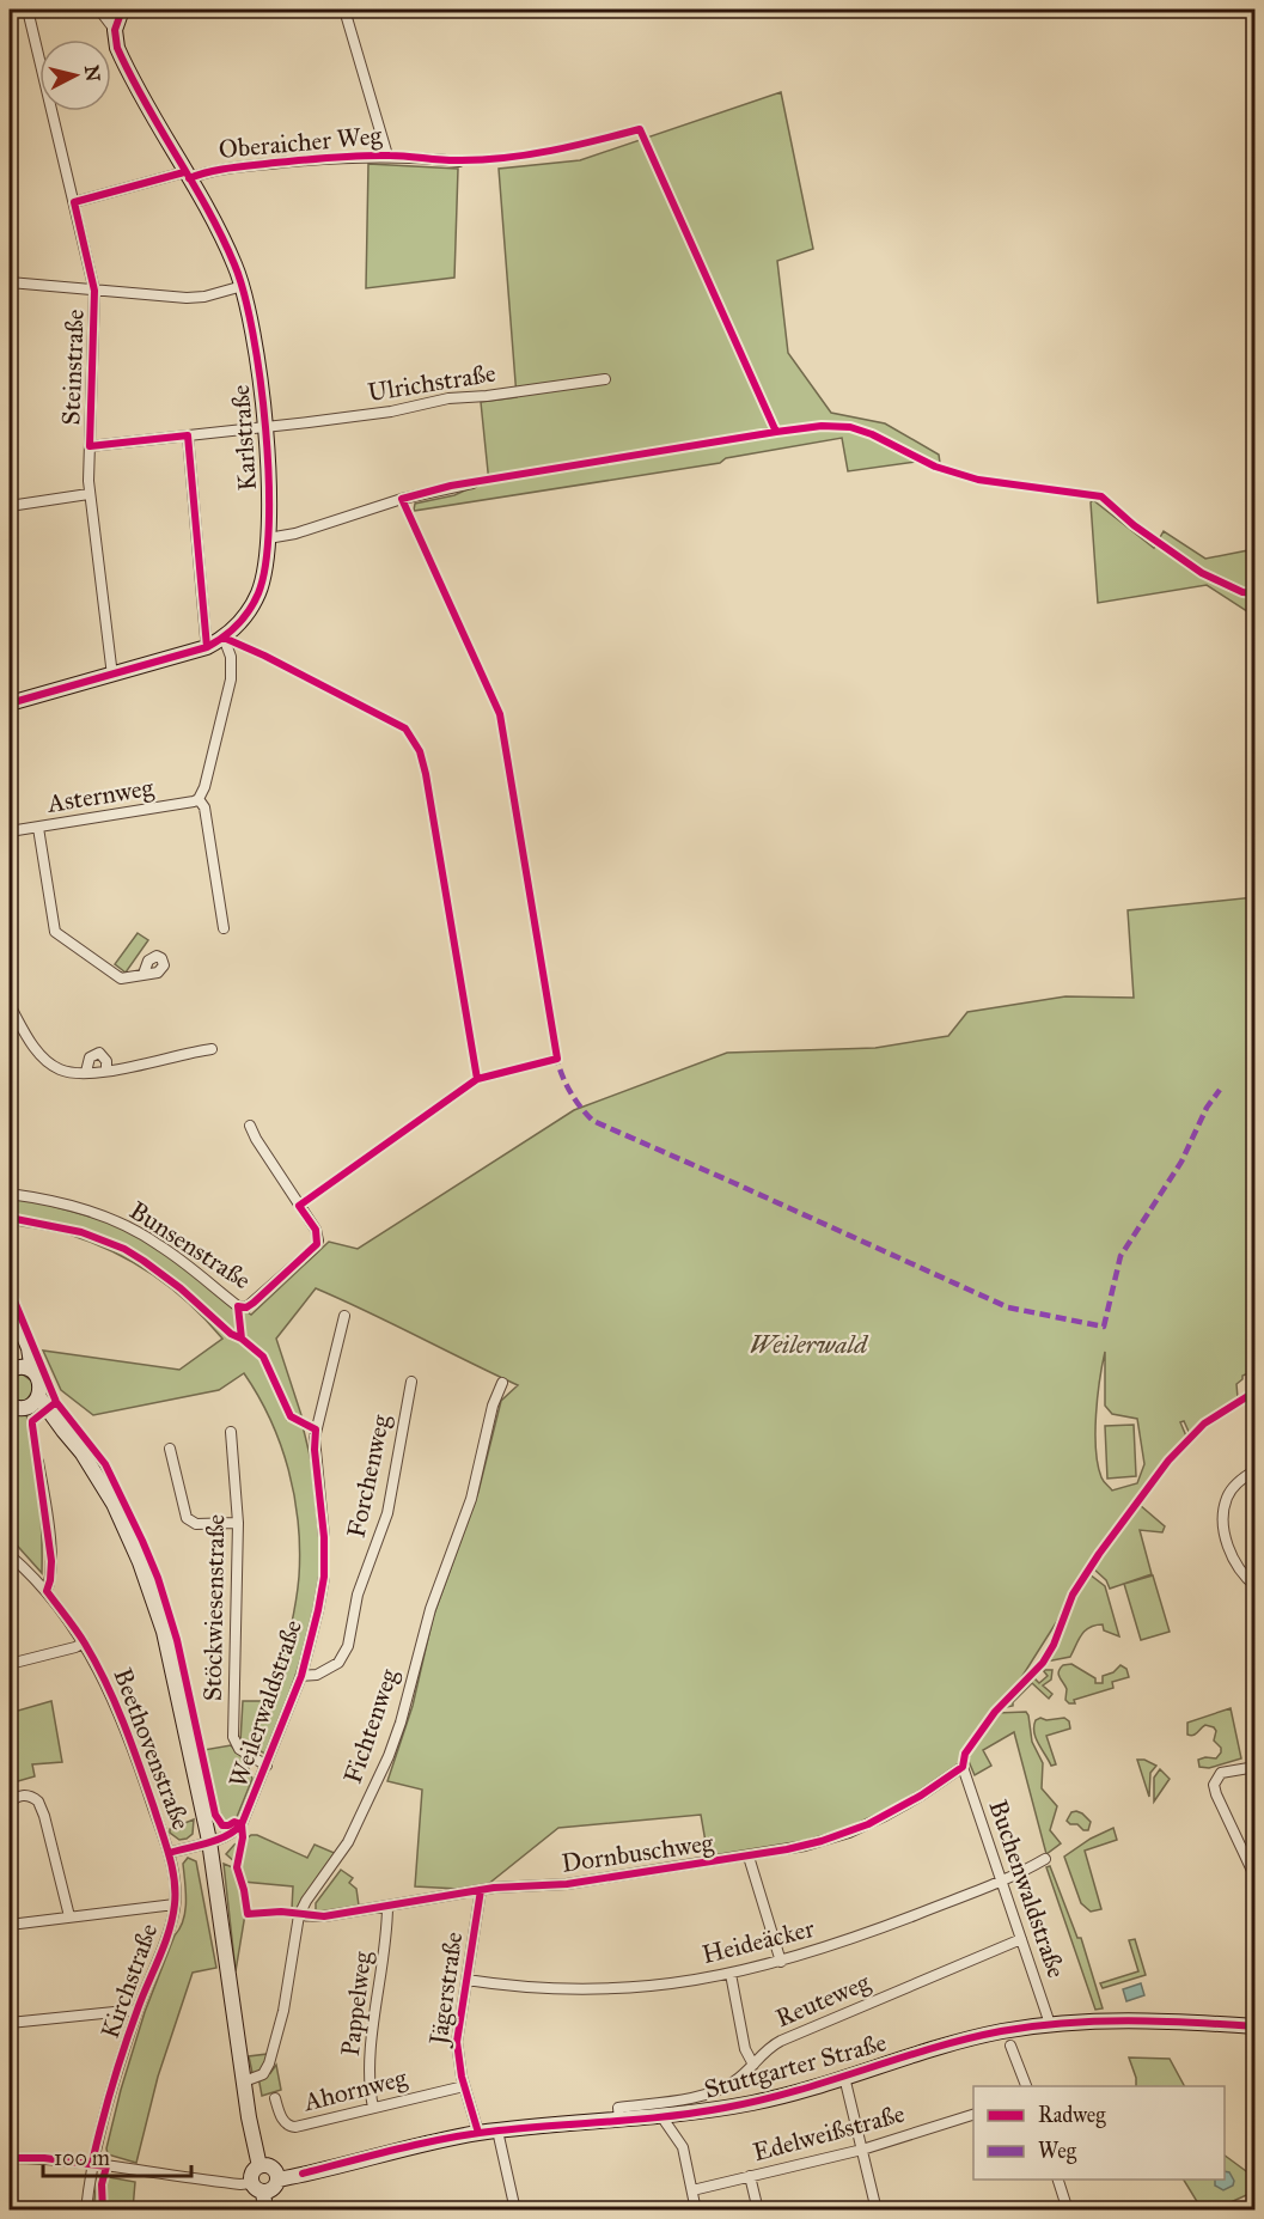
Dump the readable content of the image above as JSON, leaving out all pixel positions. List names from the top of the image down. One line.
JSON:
{"streets":{"main road":["Karlstraße","Stuttgarter Straße"],"street":["Oberaicher Weg","Steinstraße","Ulrichstraße","Asternweg","Bunsenstraße","Forchenweg","Stöckwiesenstraße","Weilerwaldstraße","Fichtenweg","Beethovenstraße","Dornbuschweg","Buchenwaldstraße","Heideäcker","Kirchstraße","Jägerstraße","Reuteweg","Pappelweg","Ahornweg","Edelweißstraße"]},"crossings":[["Oberaicher Weg","Steinstraße"],["Oberaicher Weg","Karlstraße"],["Steinstraße","Ulrichstraße"],["Steinstraße","Karlstraße"],["Ulrichstraße","Karlstraße"],["Forchenweg","Weilerwaldstraße"],["Stöckwiesenstraße","Weilerwaldstraße"],["Weilerwaldstraße","Beethovenstraße"],["Fichtenweg","Dornbuschweg"],["Beethovenstraße","Kirchstraße"],["Dornbuschweg","Buchenwaldstraße"],["Dornbuschweg","Jägerstraße"],["Dornbuschweg","Pappelweg"],["Buchenwaldstraße","Heideäcker"],["Buchenwaldstraße","Reuteweg"],["Buchenwaldstraße","Stuttgarter Straße"],["Heideäcker","Jägerstraße"],["Jägerstraße","Stuttgarter Straße"],["Jägerstraße","Ahornweg"],["Reuteweg","Stuttgarter Straße"],["Pappelweg","Ahornweg"]],"parks":["Weilerwald"],"legend":["Radweg","Weg"],"scale_bar":"100 m","north":"right"}
